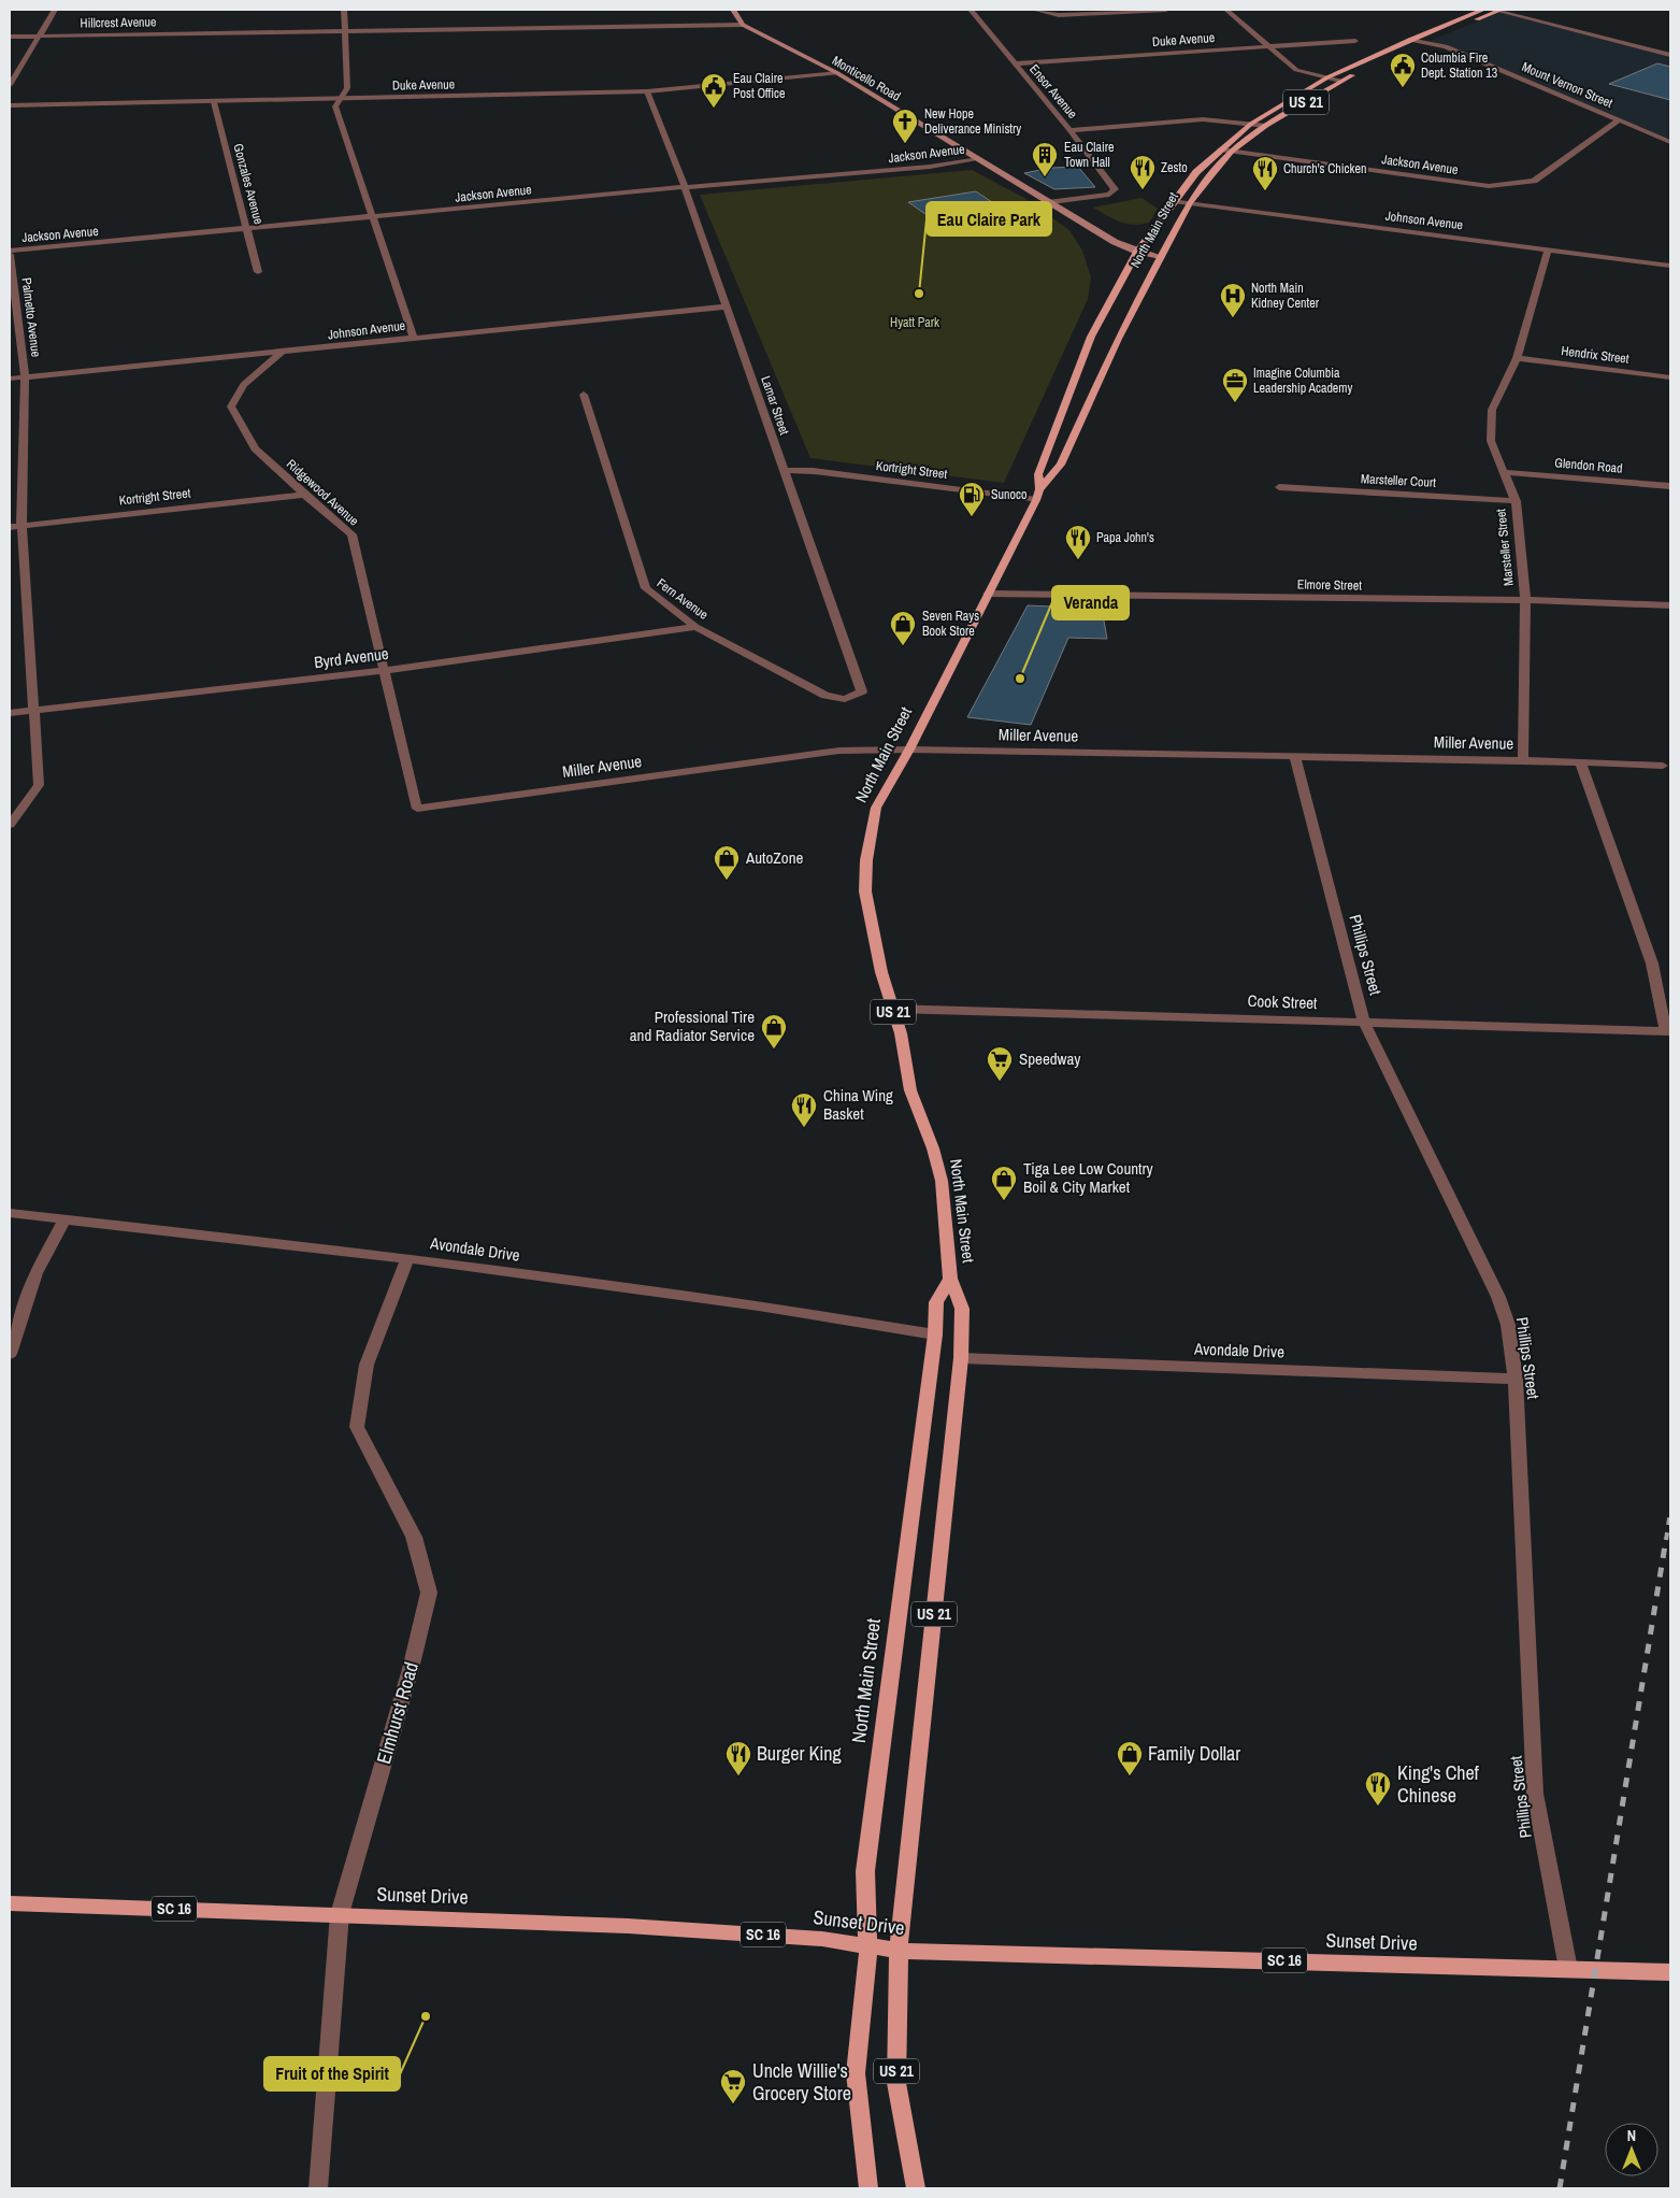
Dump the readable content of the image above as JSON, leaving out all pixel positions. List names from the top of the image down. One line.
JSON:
{"streets":{"main road":["Monticello Road","US 21","North Main Street","Sunset Drive","SC 16"],"street":["Hillcrest Avenue","Duke Avenue","Mount Vernon Street","Ensor Avenue","Jackson Avenue","Gonzales Avenue","Johnson Avenue","Palmetto Avenue","Hendrix Street","Lamar Street","Glendon Road","Kortright Street","Marsteller Court","Ridgewood Avenue","Marsteller Street","Elmore Street","Fern Avenue","Byrd Avenue","Miller Avenue","Phillips Street","Cook Street","Avondale Drive","Elmhurst Road"]},"crossings":[["Hillcrest Avenue","Monticello Road"],["Duke Avenue","Monticello Road"],["Duke Avenue","Ensor Avenue"],["Duke Avenue","Gonzales Avenue"],["Duke Avenue","Lamar Street"],["Monticello Road","Ensor Avenue"],["Monticello Road","Jackson Avenue"],["Monticello Road","North Main Street"],["Mount Vernon Street","Jackson Avenue"],["Mount Vernon Street","North Main Street"],["US 21","North Main Street"],["US 21","Sunset Drive"],["Jackson Avenue","Gonzales Avenue"],["Jackson Avenue","North Main Street"],["Jackson Avenue","Lamar Street"],["Johnson Avenue","North Main Street"],["Johnson Avenue","Palmetto Avenue"],["Johnson Avenue","Lamar Street"],["Johnson Avenue","Ridgewood Avenue"],["Johnson Avenue","Marsteller Street"],["North Main Street","Kortright Street"],["North Main Street","Elmore Street"],["North Main Street","Miller Avenue"],["North Main Street","Cook Street"],["North Main Street","Avondale Drive"],["North Main Street","Sunset Drive"],["Palmetto Avenue","Kortright Street"],["Palmetto Avenue","Byrd Avenue"],["Hendrix Street","Marsteller Street"],["Lamar Street","Kortright Street"],["Lamar Street","Fern Avenue"],["Glendon Road","Marsteller Street"],["Kortright Street","Ridgewood Avenue"],["Marsteller Court","Marsteller Street"],["Ridgewood Avenue","Byrd Avenue"],["Ridgewood Avenue","Miller Avenue"],["Marsteller Street","Elmore Street"],["Marsteller Street","Miller Avenue"],["Fern Avenue","Byrd Avenue"],["Miller Avenue","Phillips Street"],["Phillips Street","Cook Street"],["Phillips Street","Avondale Drive"],["Phillips Street","Sunset Drive"],["Avondale Drive","Elmhurst Road"],["Elmhurst Road","Sunset Drive"]],"parks":["Hyatt Park"],"places":{"public building":["Columbia Fire Dept. Station 13","Eau Claire Post Office"],"church":["New Hope Deliverance Ministry"],"building":["Eau Claire Town Hall"],"restaurant":["Zesto","Church's Chicken","Papa John's","China Wing Basket","Burger King","King's Chef Chinese"],"other":["Eau Claire Park","Veranda","Fruit of the Spirit"],"hospital":["North Main Kidney Center"],"office":["Imagine Columbia Leadership Academy"],"fuel station":["Sunoco"],"shop":["Seven Rays Book Store","AutoZone","Professional Tire and Radiator Service","Tiga Lee Low Country Boil & City Market","Family Dollar"],"supermarket":["Speedway","Uncle Willie's Grocery Store"]},"north":"top"}
